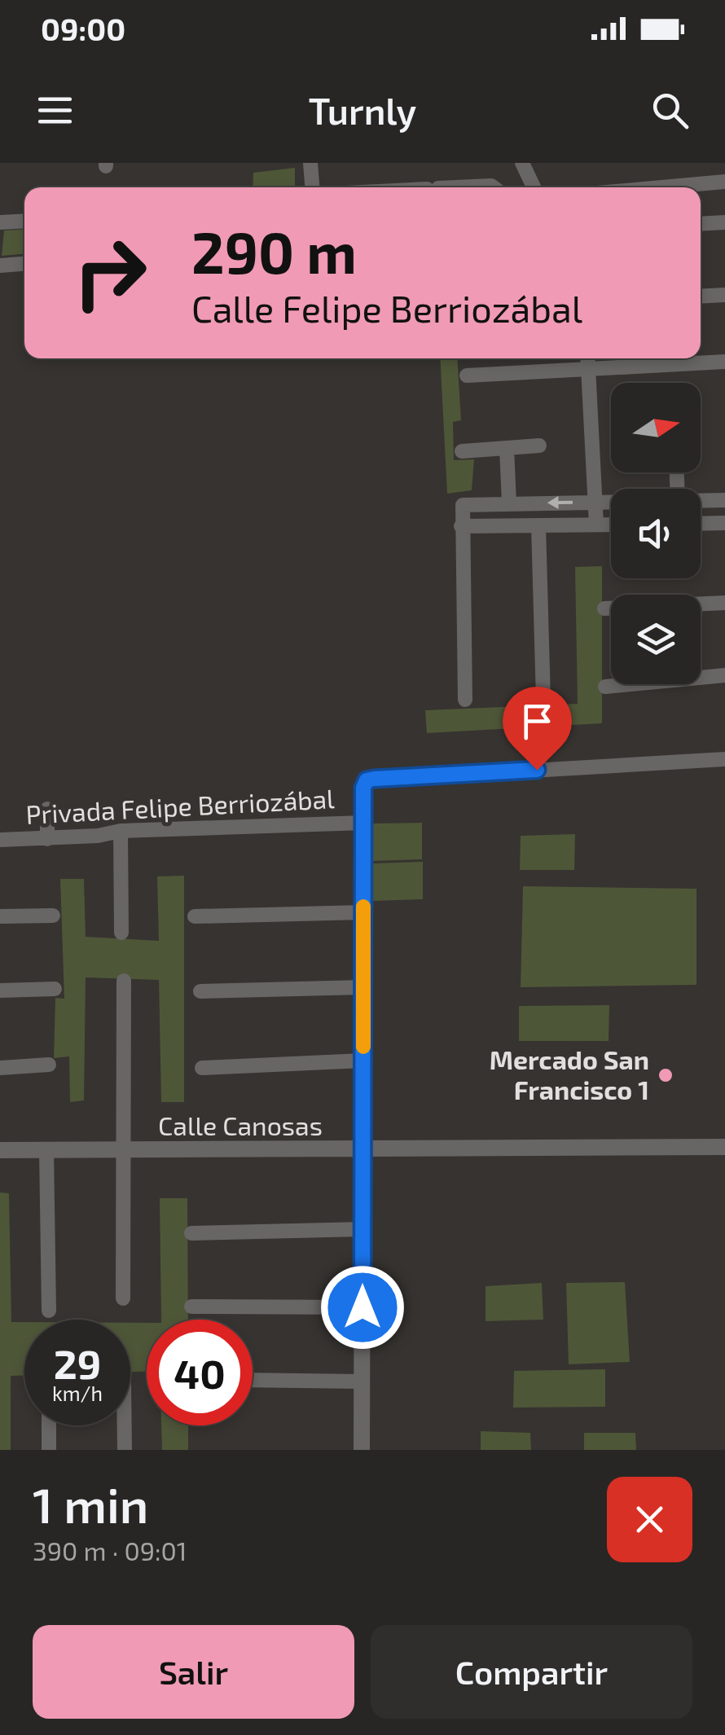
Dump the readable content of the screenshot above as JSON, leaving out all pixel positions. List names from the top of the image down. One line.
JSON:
{"streets":{"street":["Privada Felipe Berriozábal","Calle Canosas"]},"places":["Mercado San Francisco 1"],"north":"right","page":{"status":"09:00","header":"Turnly","turn":["290 m","Calle Felipe Berriozábal"],"speed":"29 km/h","limit":"40","heading":["1 min","390 m · 09:01"],"buttons":["Salir","Compartir"]}}
